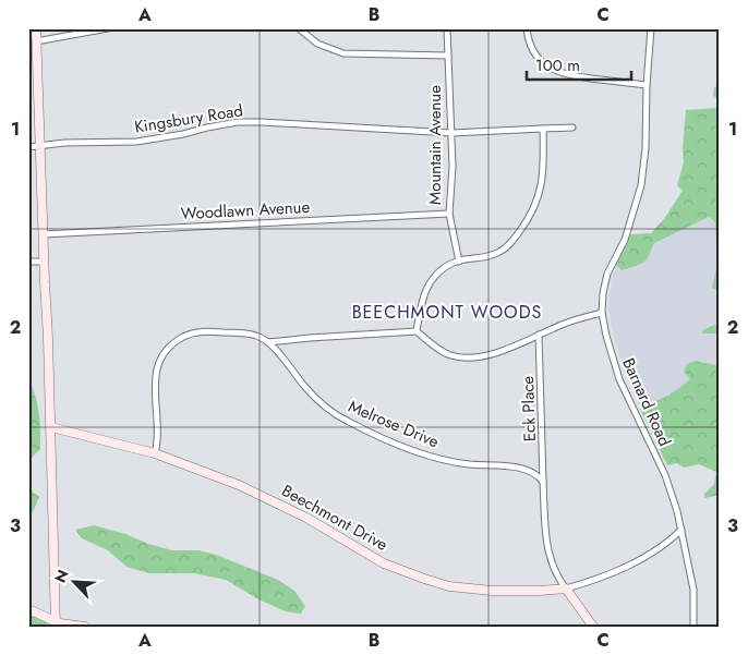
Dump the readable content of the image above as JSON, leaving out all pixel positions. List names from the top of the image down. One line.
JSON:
{"streets":{"street":["Kingsbury Road","Mountain Avenue","Woodlawn Avenue","Barnard Road","Eck Place","Melrose Drive","Beechmont Drive"]},"crossings":[["Kingsbury Road","Mountain Avenue"],["Mountain Avenue","Woodlawn Avenue"],["Eck Place","Melrose Drive"]],"districts":["BEECHMONT WOODS"],"scale_bar":"100 m","north":"top left","grid":{"columns":["A","B","C"],"rows":["1","2","3"]}}
